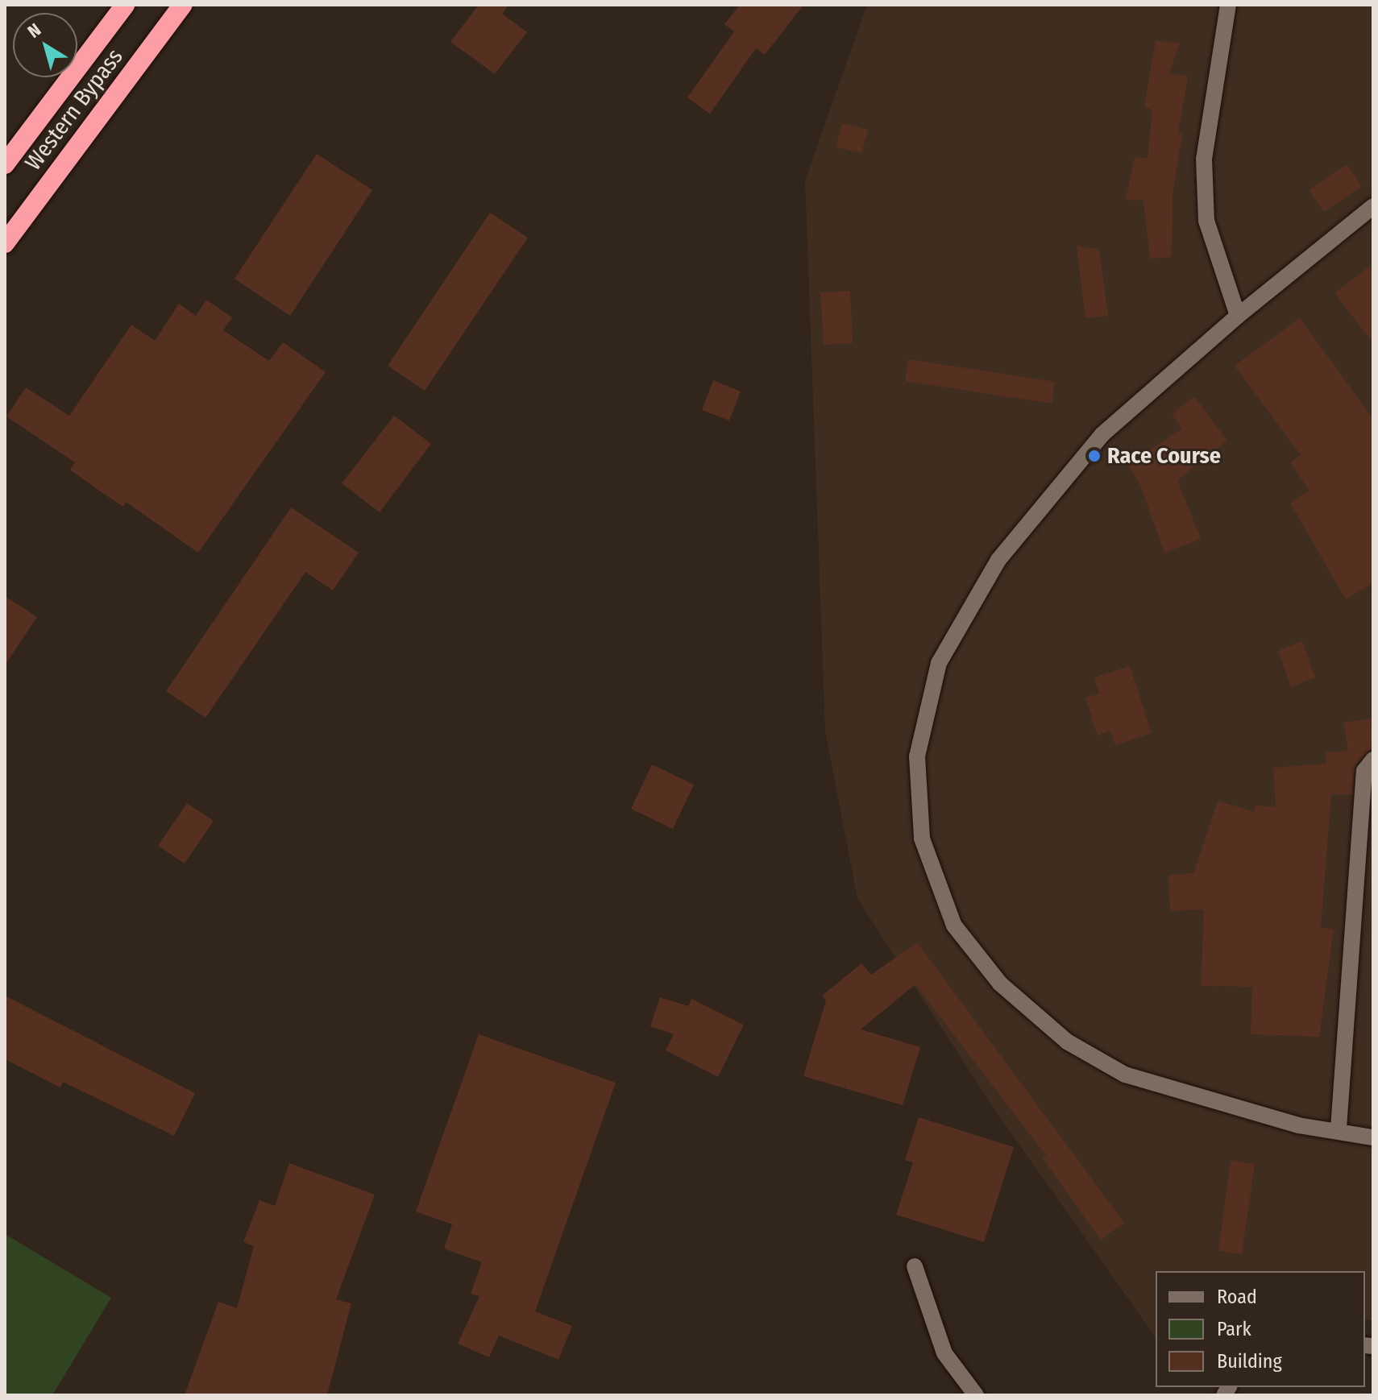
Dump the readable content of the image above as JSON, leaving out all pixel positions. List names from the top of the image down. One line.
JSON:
{"streets":{"highway":["Western Bypass"]},"places":["Race Course"],"legend":["Road","Park","Building"],"north":"top left"}
